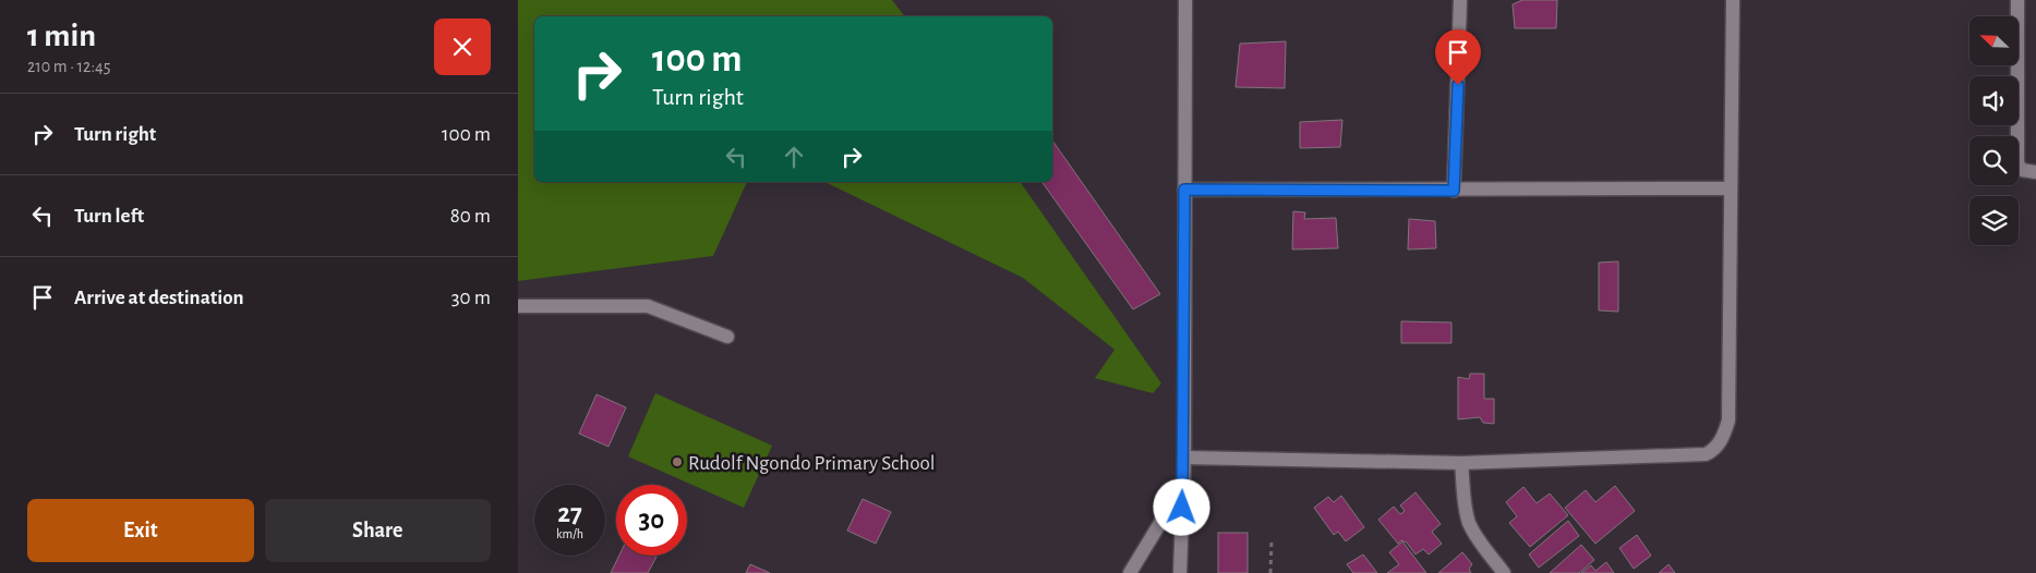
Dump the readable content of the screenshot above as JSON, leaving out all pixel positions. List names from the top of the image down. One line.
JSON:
{"places":["Rudolf Ngondo Primary School"],"north":"top left","page":{"heading":["1 min","210 m · 12:45"],"turn":["100 m","Turn right"],"list":[{"name":"Turn right","value":"100 m"},{"name":"Turn left","value":"80 m"},{"name":"Arrive at destination","value":"30 m"}],"speed":"27 km/h","limit":"30","buttons":["Exit","Share"]}}
